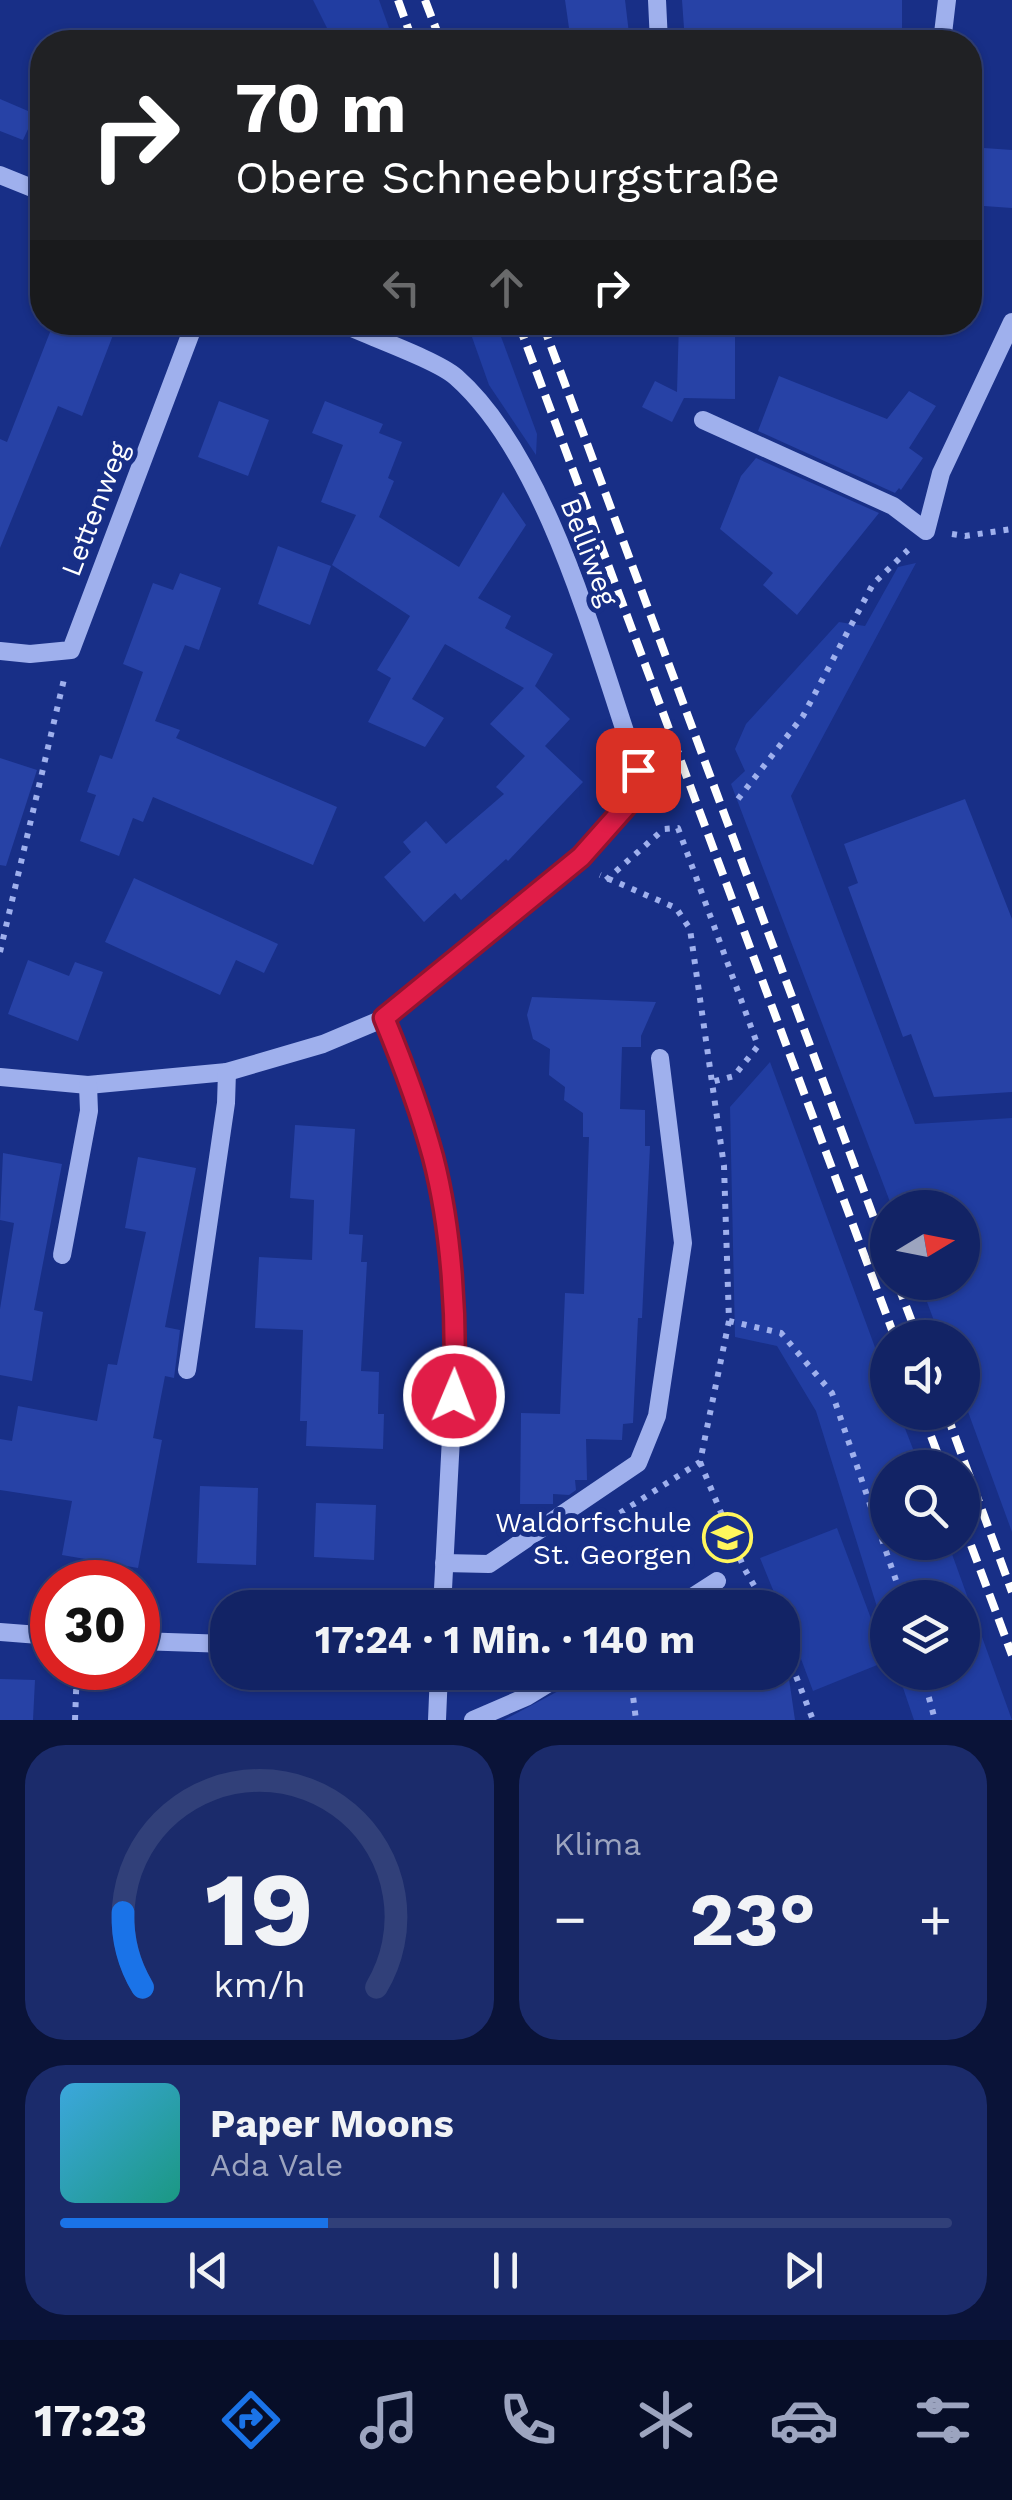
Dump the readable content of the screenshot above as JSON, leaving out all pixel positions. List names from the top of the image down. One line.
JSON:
{"streets":{"street":["Lettenweg","Belliweg"]},"places":{"school or university":["Waldorfschule St. Georgen"]},"north":"right","page":{"turn":["70 m","Obere Schneeburgstraße"],"limit":"30","trip":"17:24 · 1 Min. · 140 m","tile":"Klima","heat":["−","23°","+"],"song":["Paper Moons","Ada Vale"],"tabs":"17:23","gauge":["19","km/h"]}}
